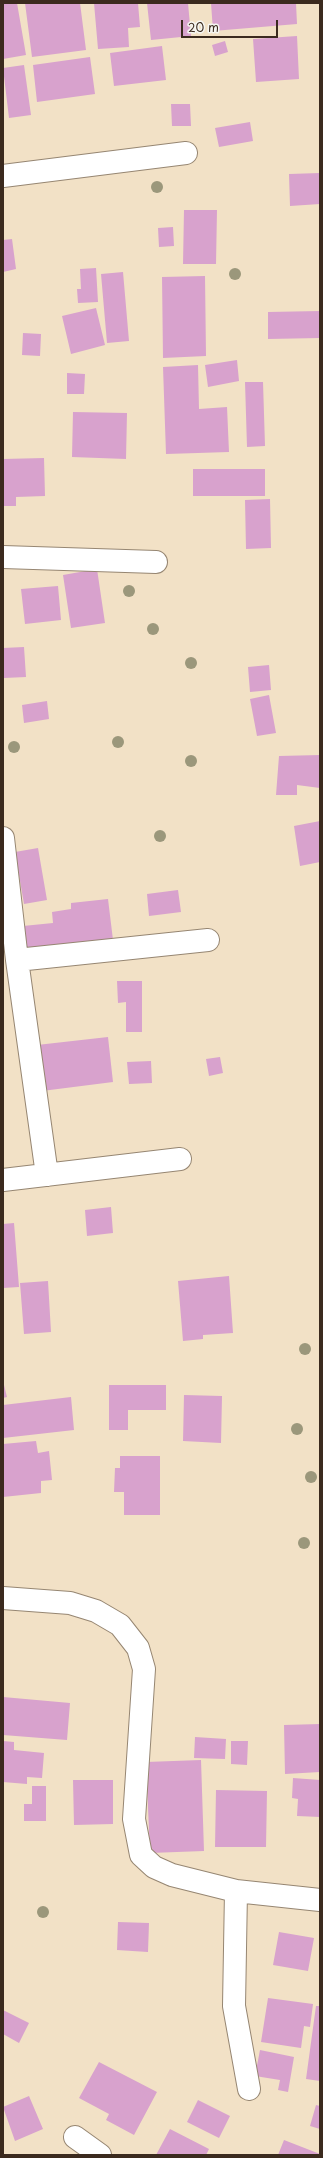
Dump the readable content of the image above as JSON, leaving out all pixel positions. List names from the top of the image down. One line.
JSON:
{"scale_bar":"20 m"}
